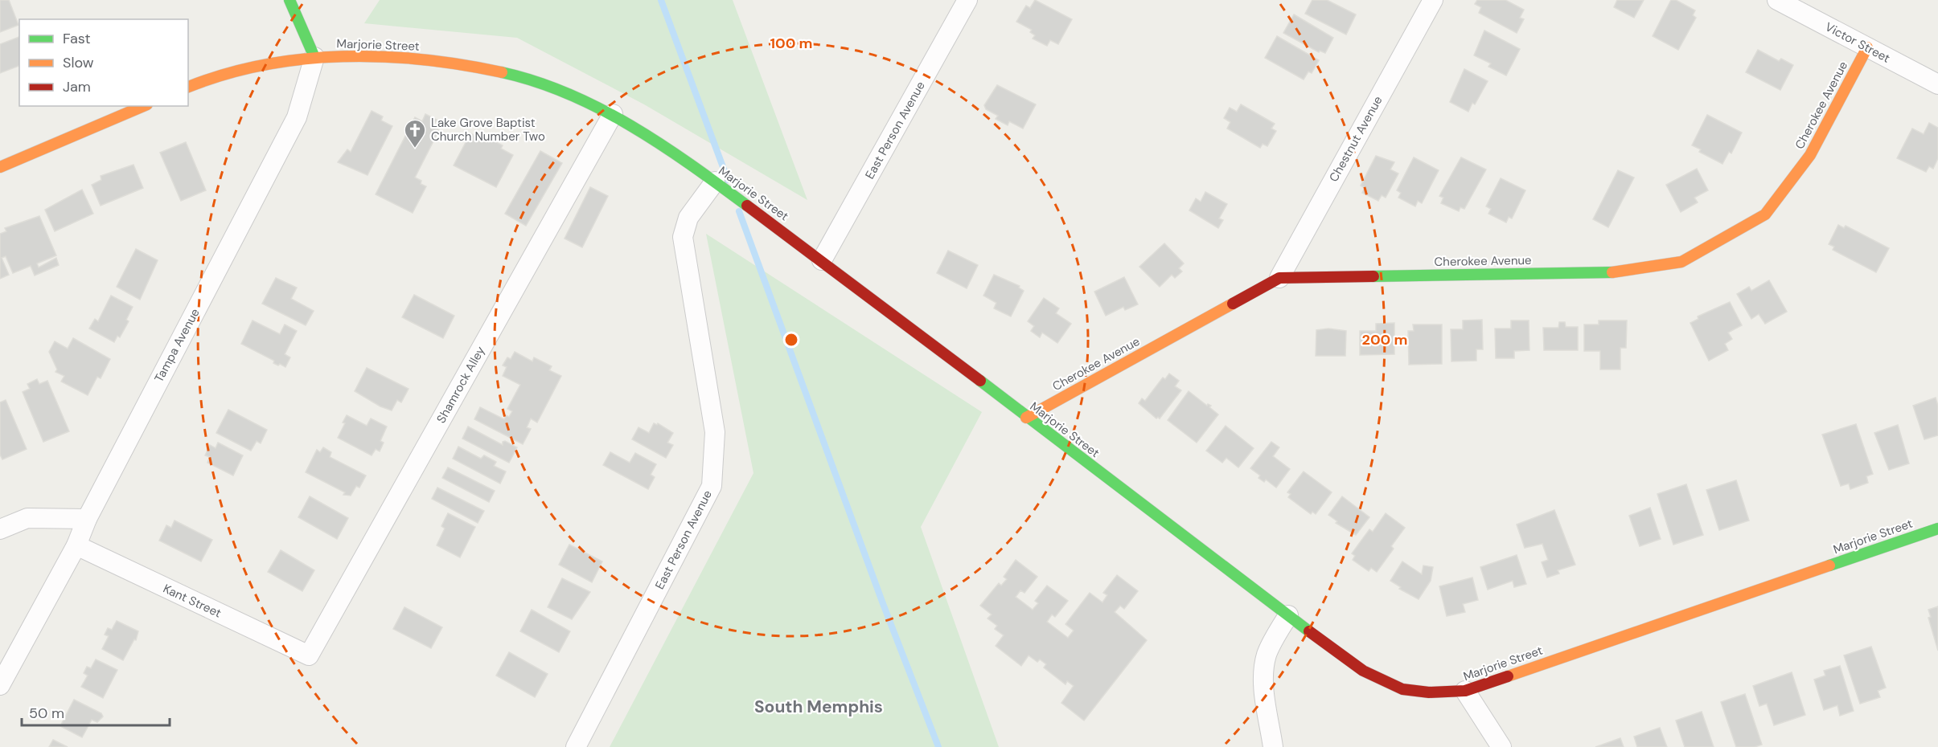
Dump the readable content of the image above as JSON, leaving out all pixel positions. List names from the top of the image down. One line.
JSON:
{"streets":{"street":["Victor Street","Marjorie Street","Cherokee Avenue","East Person Avenue","Chestnut Avenue","Tampa Avenue","Shamrock Alley","Kant Street"]},"crossings":[["Victor Street","Cherokee Avenue"],["Marjorie Street","Cherokee Avenue"],["Marjorie Street","East Person Avenue"],["Marjorie Street","Tampa Avenue"],["Marjorie Street","Shamrock Alley"],["Cherokee Avenue","Chestnut Avenue"],["Tampa Avenue","Kant Street"],["Shamrock Alley","Kant Street"]],"districts":["South Memphis"],"places":{"church":["Lake Grove Baptist Church Number Two"]},"legend":["Fast","Slow","Jam"],"scale_bar":"50 m","rings":["100 m","200 m"]}
